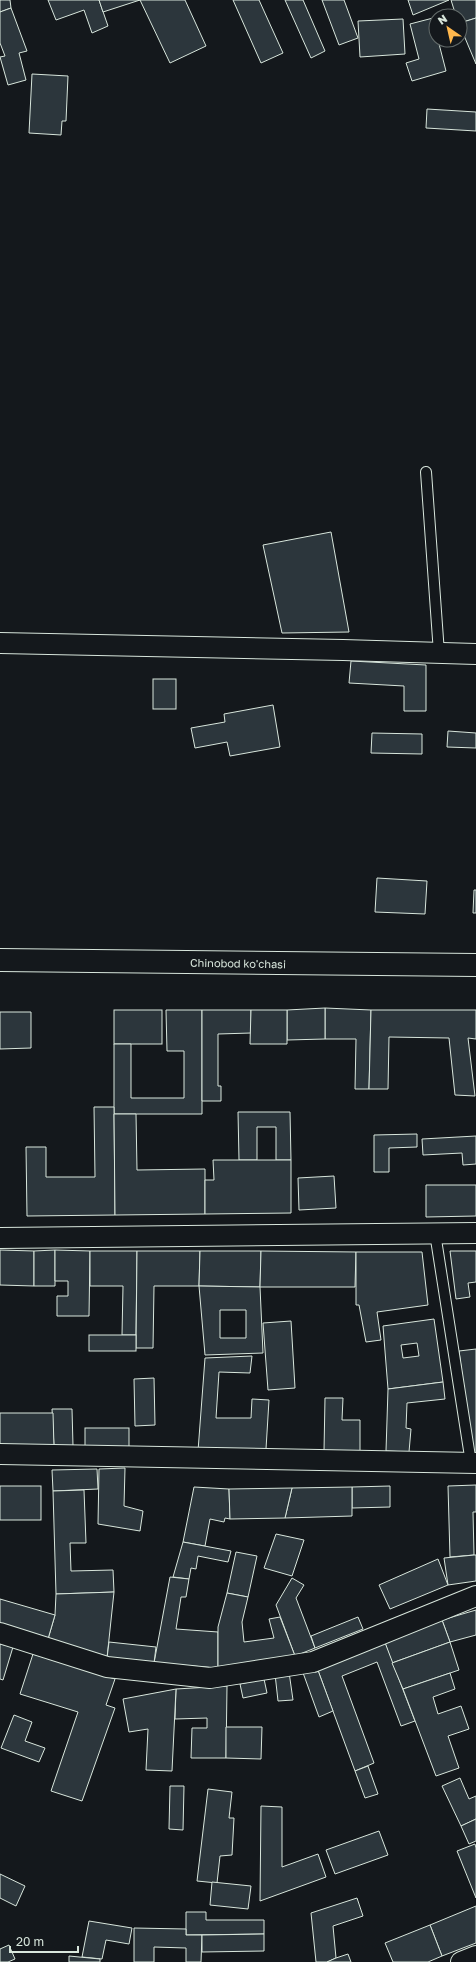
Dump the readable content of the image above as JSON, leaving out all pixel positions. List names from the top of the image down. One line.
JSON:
{"streets":{"street":["Chinobod ko'chasi"]},"scale_bar":"20 m","north":"top left"}
